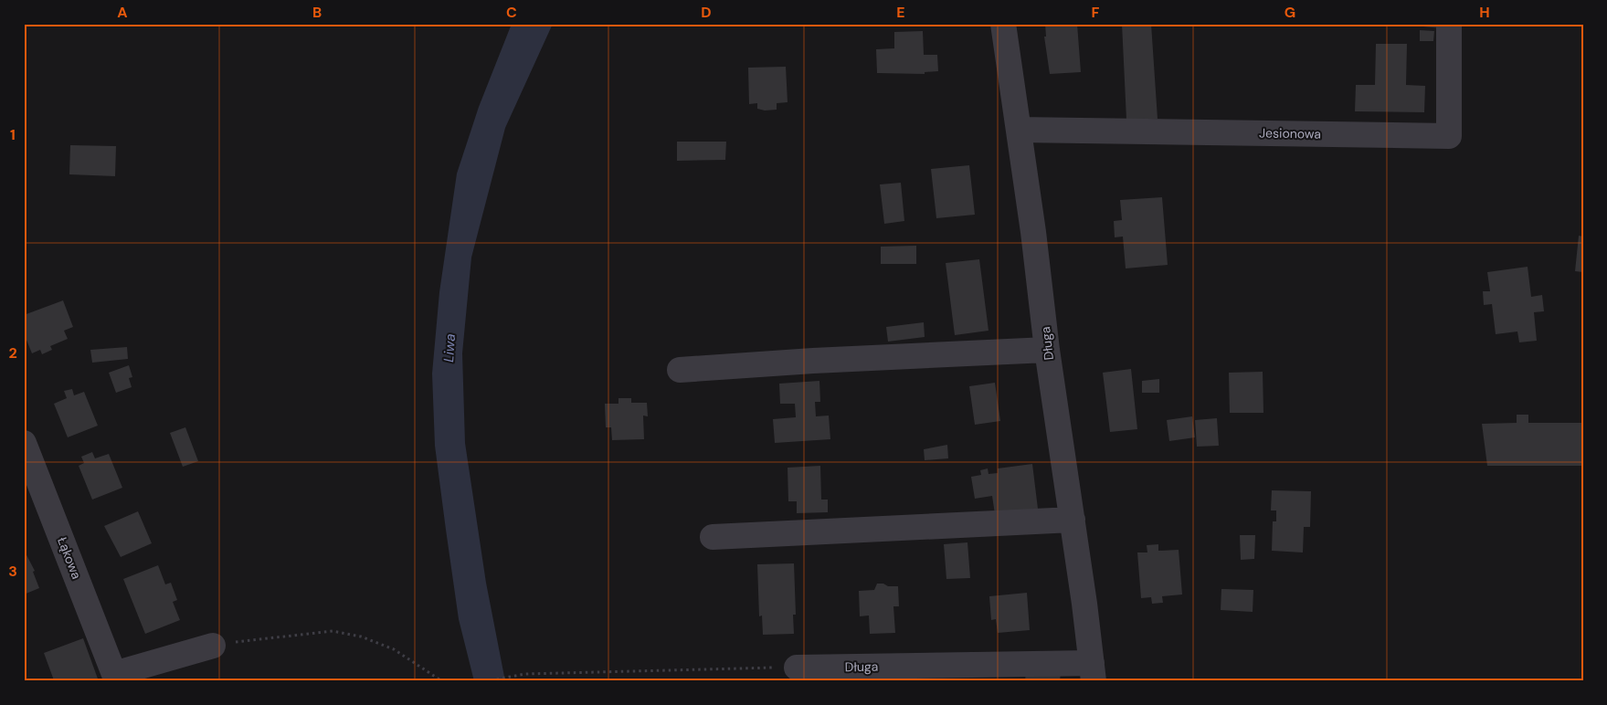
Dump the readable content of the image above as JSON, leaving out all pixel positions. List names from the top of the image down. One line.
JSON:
{"streets":{"street":["Jesionowa","Długa","Łąkowa"]},"crossings":[["Jesionowa","Długa"]],"water":["Liwa"],"grid":{"columns":["A","B","C","D","E","F","G","H"],"rows":["1","2","3"]}}
